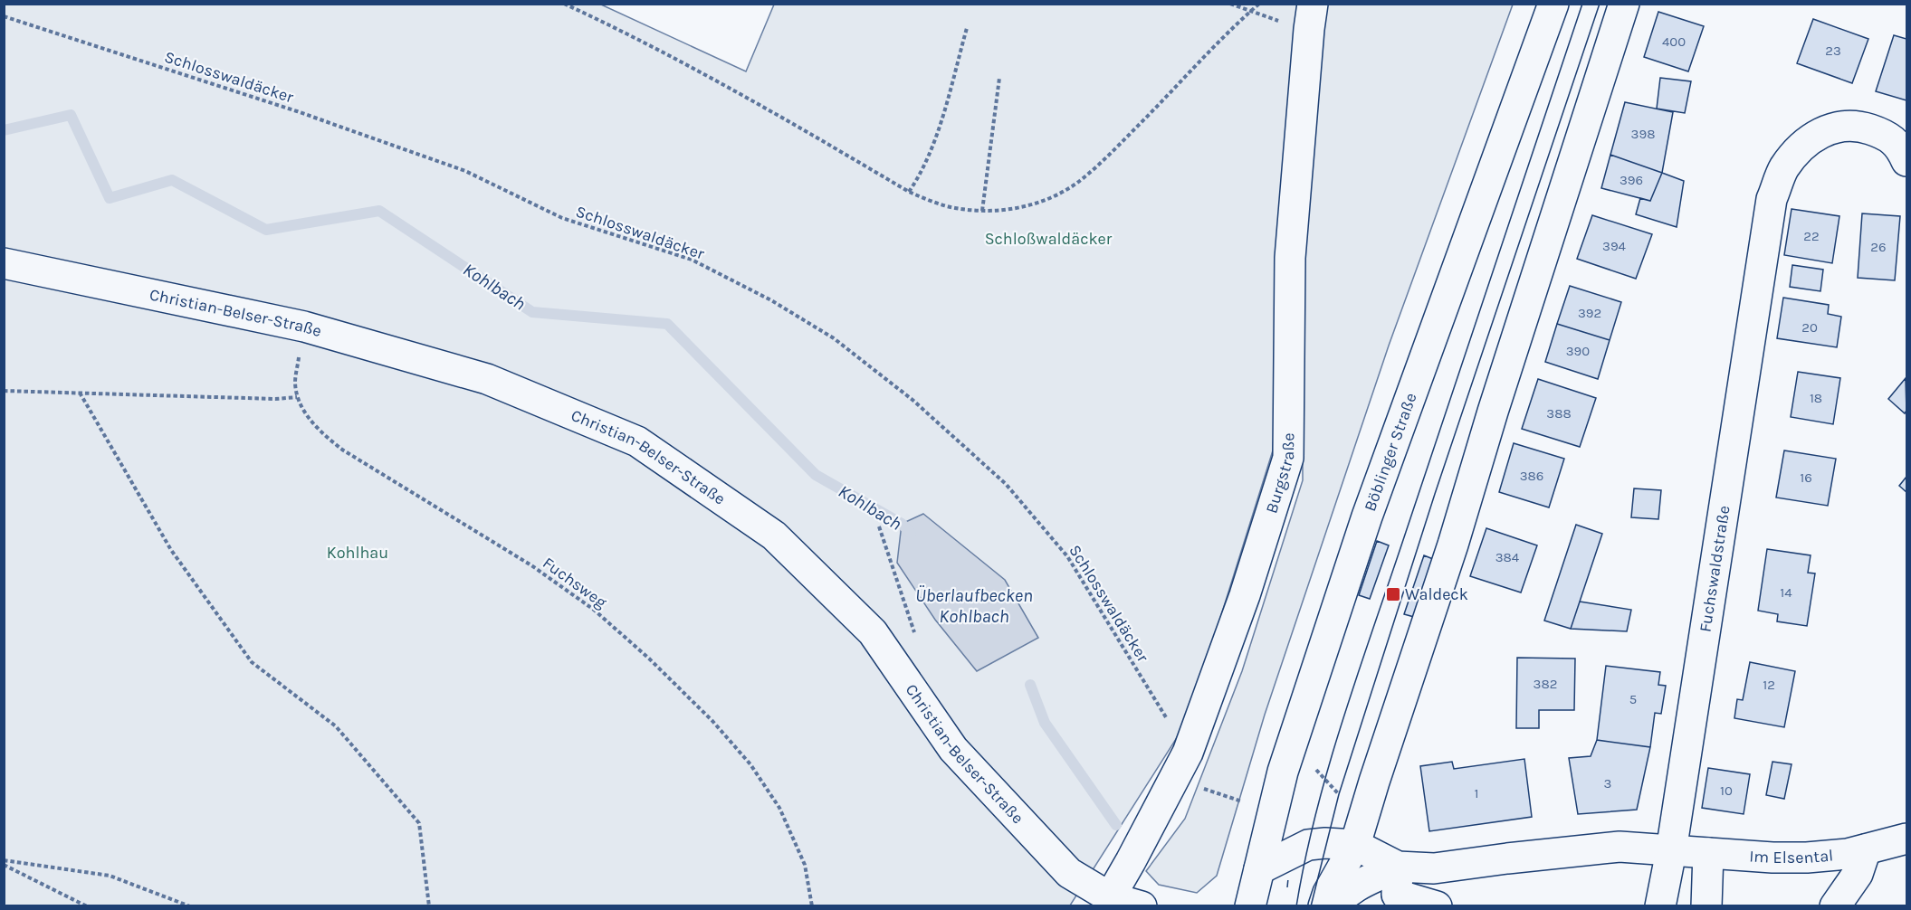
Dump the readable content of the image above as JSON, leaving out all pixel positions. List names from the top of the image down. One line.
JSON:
{"streets":{"street":["Christian-Belser-Straße","Böblinger Straße","Burgstraße","Fuchswaldstraße","Im Elsental"],"path":["Schlosswaldäcker","Fuchsweg"]},"crossings":[["Schlosswaldäcker","Burgstraße"],["Christian-Belser-Straße","Burgstraße"],["Fuchswaldstraße","Im Elsental"]],"water":["Kohlbach","Überlaufbecken Kohlbach"],"parks":["Schloßwaldäcker","Kohlhau"],"places":{"transit":["Waldeck"]},"house_numbers":["400","23","398","396","22","394","26","392","20","390","18","388","386","16","384","14","382","12","5","3","10","1"]}
